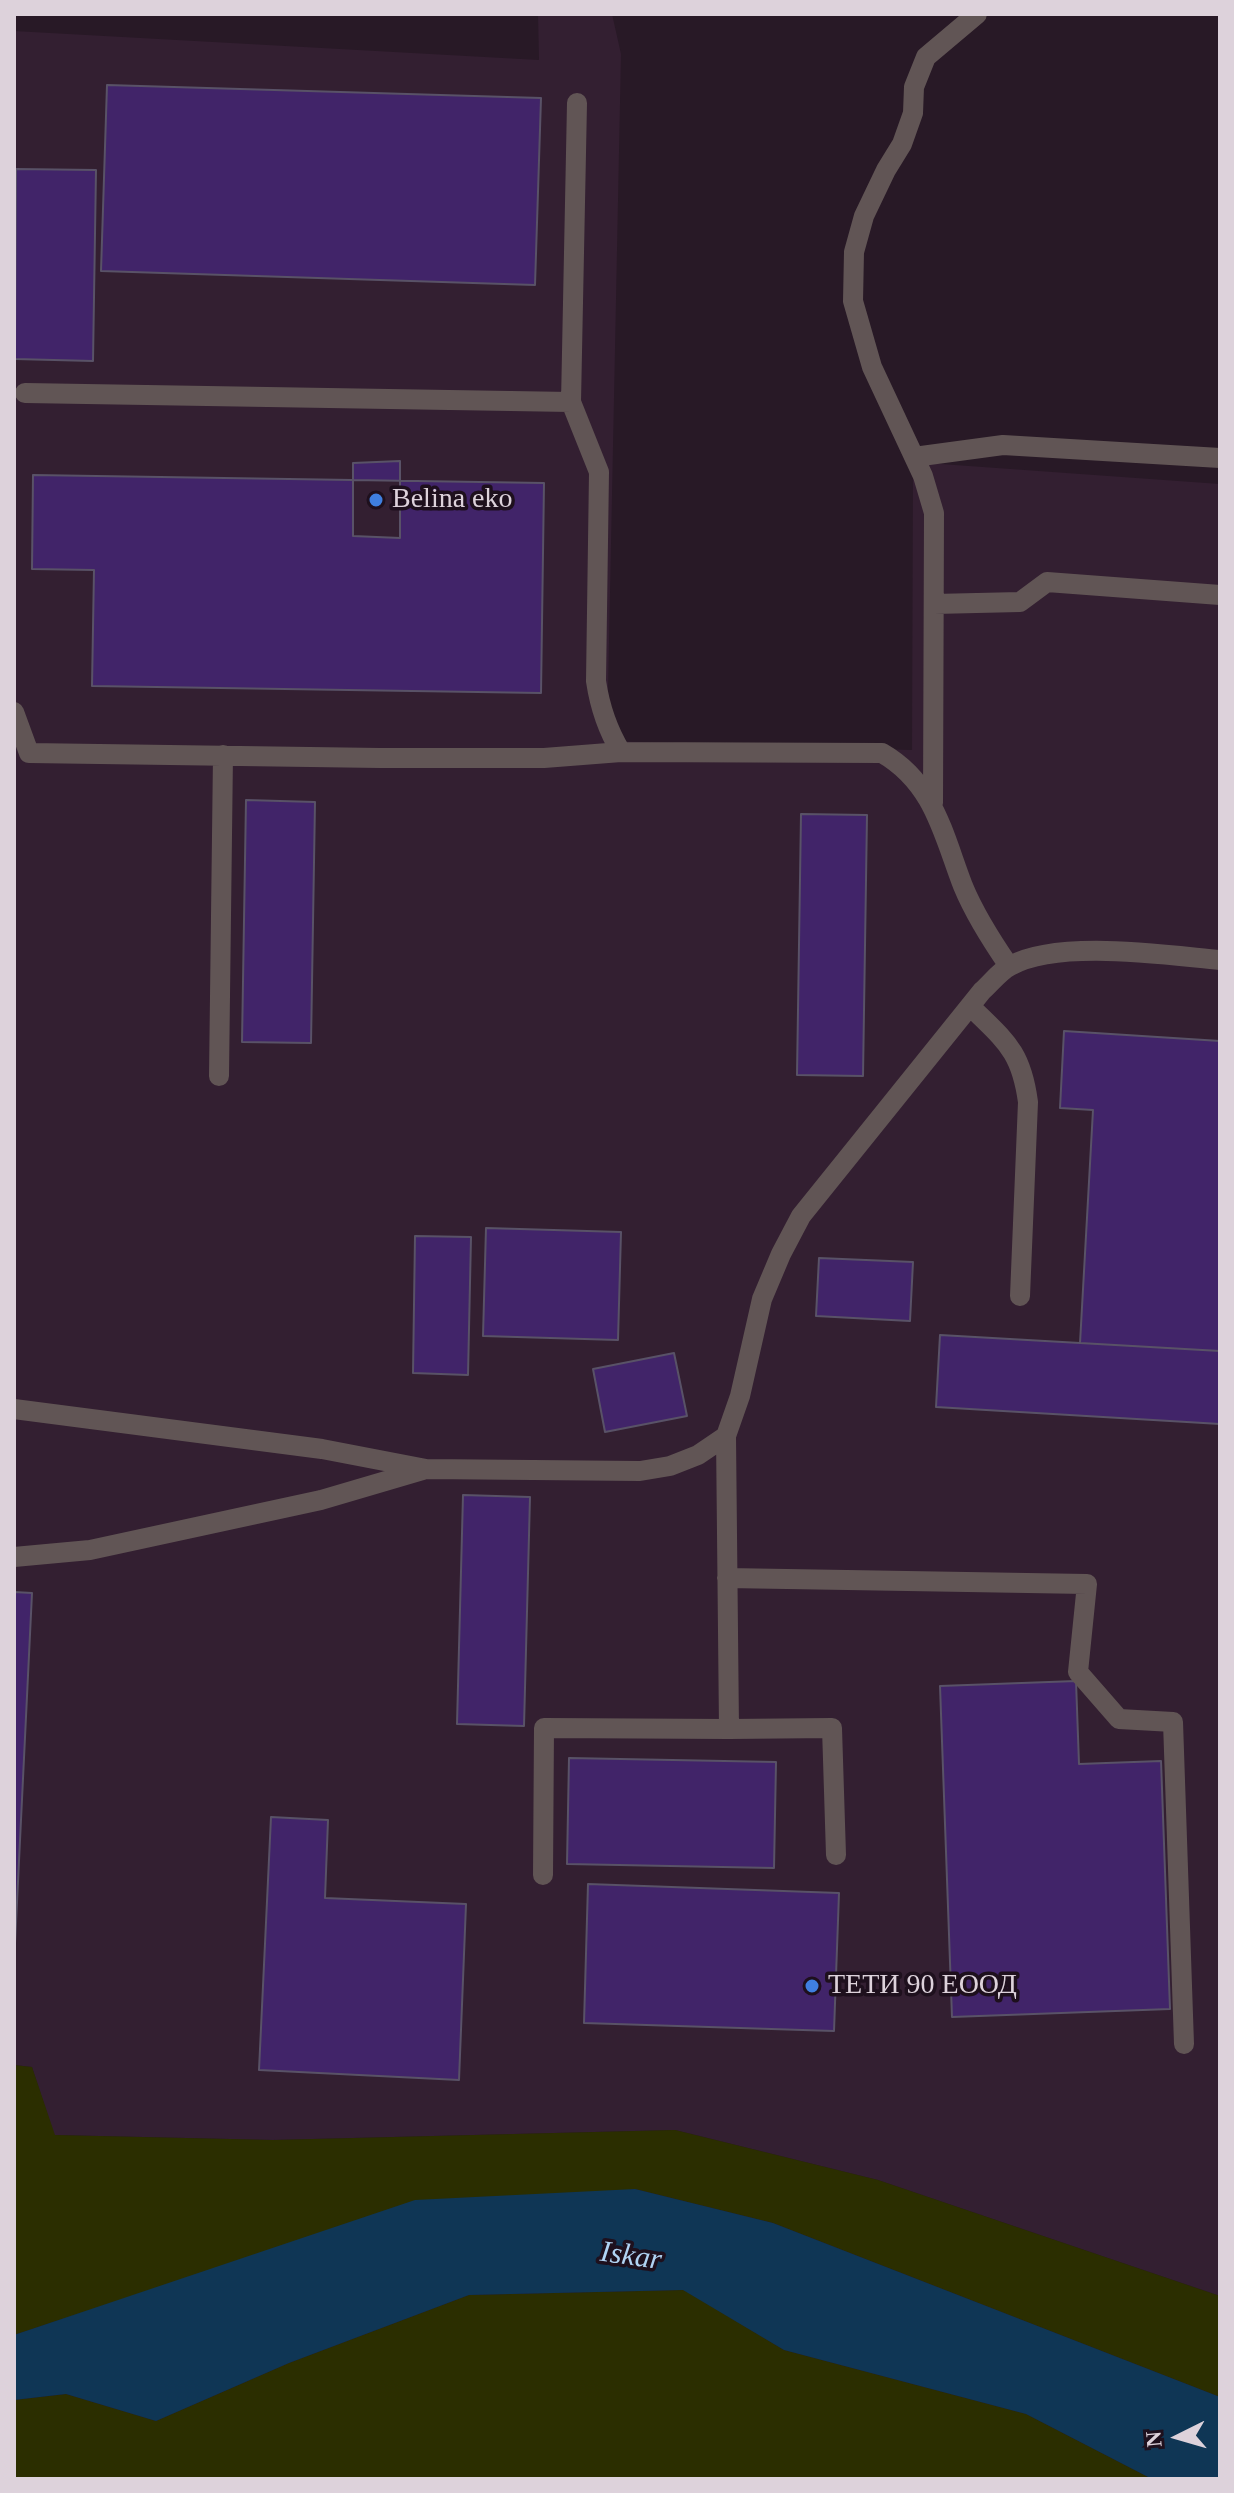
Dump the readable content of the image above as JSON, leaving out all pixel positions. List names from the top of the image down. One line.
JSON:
{"water":["Iskar"],"places":["Belina eko","ТЕТИ 90 ЕООД"],"north":"left"}
